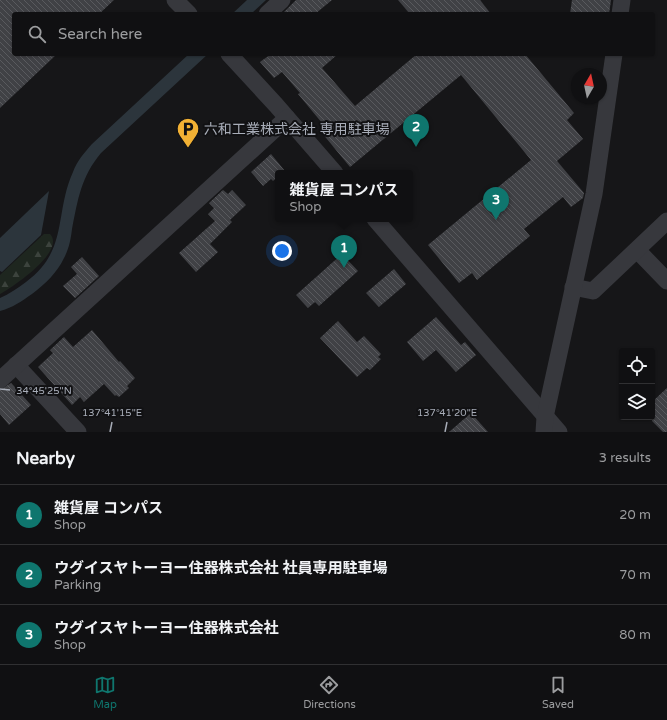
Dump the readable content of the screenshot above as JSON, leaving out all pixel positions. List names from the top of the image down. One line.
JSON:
{"places":{"parking":["六和工業株式会社 専用駐車場"]},"north":"top","page":{"search":"Search here","pins":["2","3","1"],"popup":["雑貨屋 コンパス","Shop"],"heading":["Nearby","3 results"],"list":[{"mark":"1","name":"雑貨屋 コンパス","note":"Shop","value":"20 m"},{"mark":"2","name":"ウグイスヤトーヨー住器株式会社 社員専用駐車場","note":"Parking","value":"70 m"},{"mark":"3","name":"ウグイスヤトーヨー住器株式会社","note":"Shop","value":"80 m"}],"nav":["Map","Directions","Saved"]},"coordinates":["34°45'25\"N","137°41'15\"E","137°41'20\"E"]}
